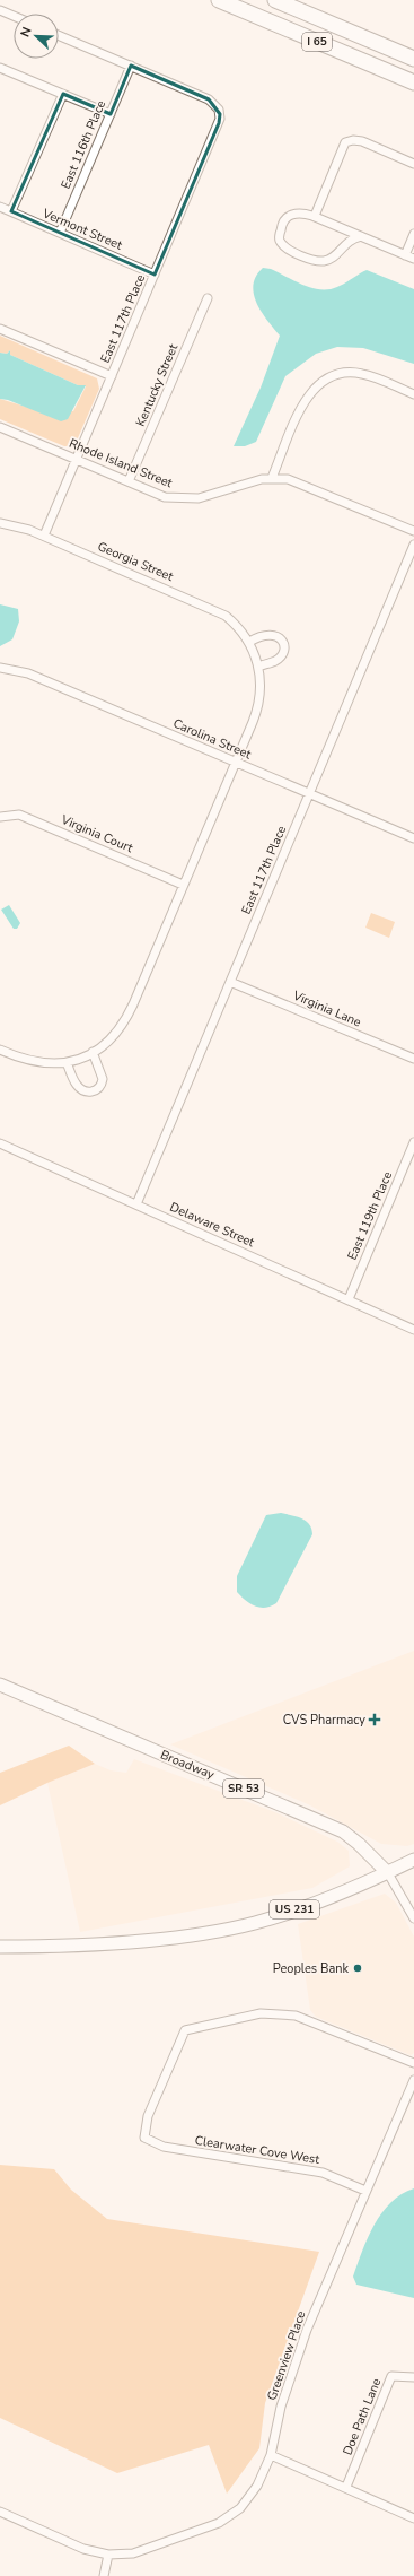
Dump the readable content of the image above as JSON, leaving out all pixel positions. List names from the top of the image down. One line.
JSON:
{"streets":{"highway":["I 65"],"main road":["Broadway","SR 53","US 231"],"street":["East 116th Place","Vermont Street","East 117th Place","Kentucky Street","Rhode Island Street","Georgia Street","Carolina Street","Virginia Court","Virginia Lane","East 119th Place","Delaware Street","Clearwater Cove West","Greenview Place","Doe Path Lane"]},"crossings":[["East 116th Place","Vermont Street"],["East 116th Place","East 117th Place"],["Vermont Street","East 117th Place"],["East 117th Place","Rhode Island Street"],["East 117th Place","Georgia Street"],["East 117th Place","Carolina Street"],["East 117th Place","Virginia Lane"],["East 117th Place","Delaware Street"],["Kentucky Street","Rhode Island Street"],["Georgia Street","Carolina Street"],["East 119th Place","Delaware Street"],["Broadway","US 231"],["Clearwater Cove West","Greenview Place"]],"places":{"health":["CVS Pharmacy"],"other":["Peoples Bank"]},"north":"top left"}
